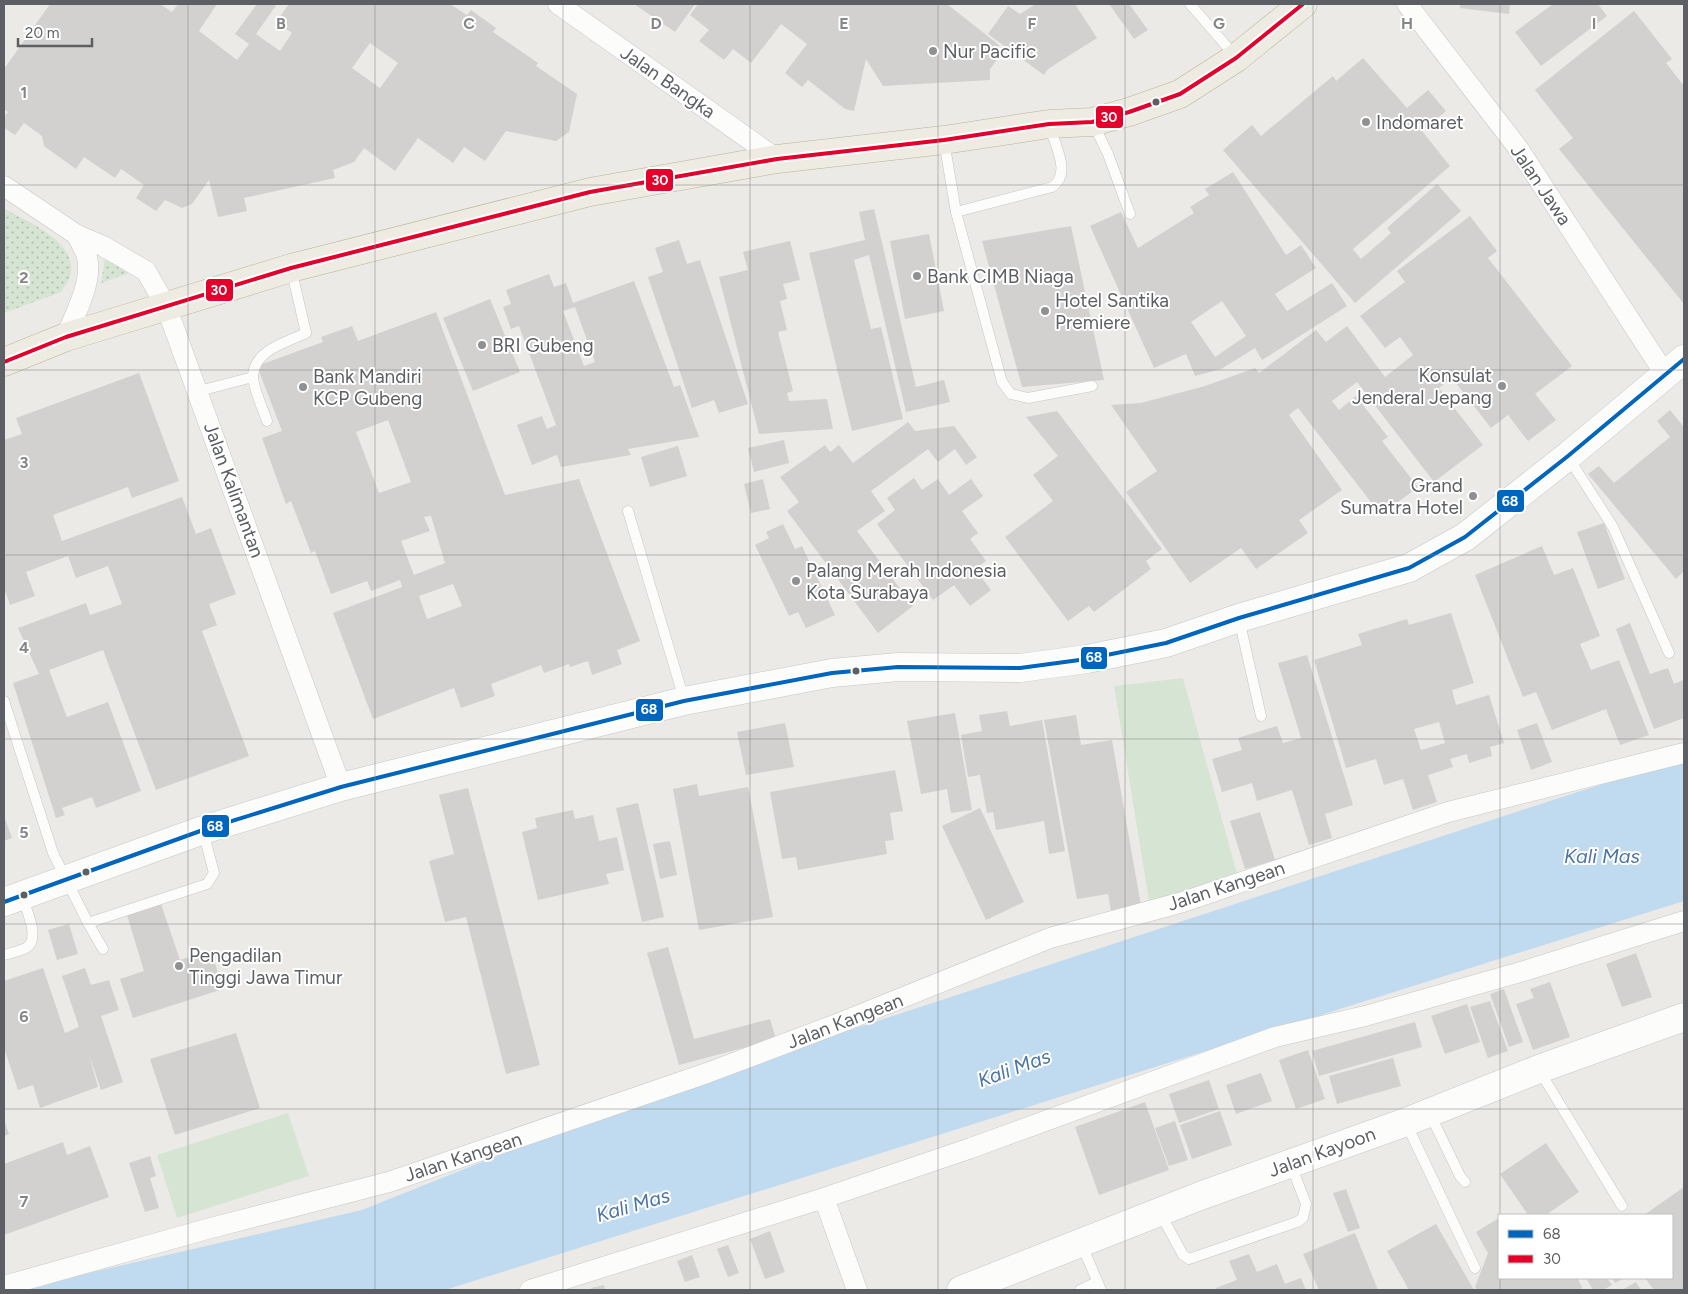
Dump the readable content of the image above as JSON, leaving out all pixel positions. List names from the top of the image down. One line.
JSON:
{"streets":{"street":["Jalan Bangka","Jalan Jawa","Jalan Kalimantan","Jalan Kangean","Jalan Kayoon"]},"water":["Kali Mas"],"places":["Nur Pacific","Indomaret","Bank CIMB Niaga","Hotel Santika Premiere","BRI Gubeng","Konsulat Jenderal Jepang","Bank Mandiri KCP Gubeng","Grand Sumatra Hotel","Palang Merah Indonesia Kota Surabaya","Pengadilan Tinggi Jawa Timur"],"lines":["transit line 30","transit line 68"],"legend":["68","30"],"scale_bar":"20 m","grid":{"columns":["B","C","D","E","F","G","H","I"],"rows":["1","2","3","4","5","6","7"]}}
